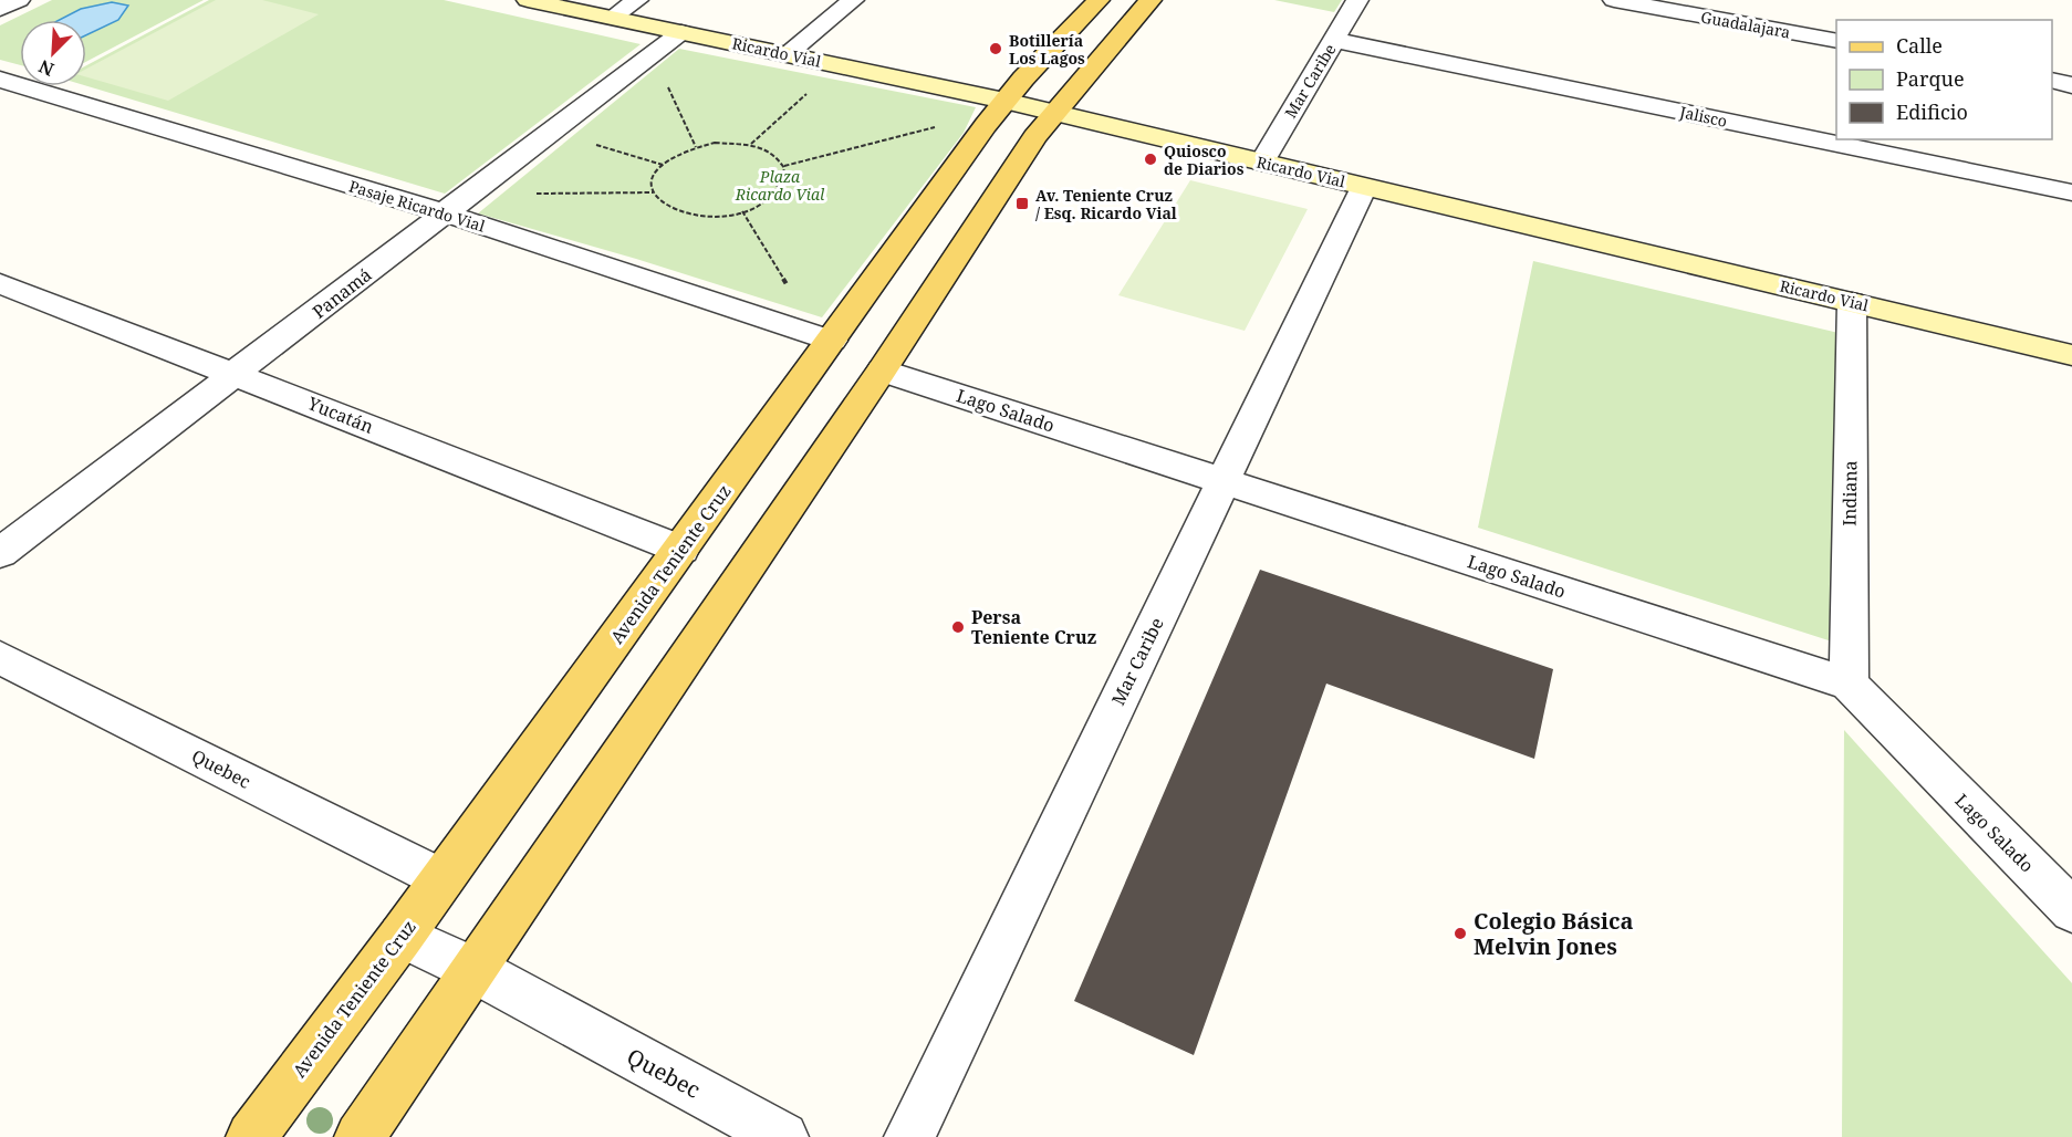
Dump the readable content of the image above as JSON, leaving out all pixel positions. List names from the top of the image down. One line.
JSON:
{"streets":{"main road":["Avenida Teniente Cruz"],"street":["Guadalajara","Ricardo Vial","Mar Caribe","Jalisco","Pasaje Ricardo Vial","Panamá","Lago Salado","Yucatán","Indiana","Quebec"]},"crossings":[["Ricardo Vial","Mar Caribe"],["Ricardo Vial","Panamá"],["Ricardo Vial","Indiana"],["Ricardo Vial","Avenida Teniente Cruz"],["Mar Caribe","Jalisco"],["Mar Caribe","Lago Salado"],["Pasaje Ricardo Vial","Panamá"],["Pasaje Ricardo Vial","Avenida Teniente Cruz"],["Panamá","Yucatán"],["Lago Salado","Indiana"],["Yucatán","Avenida Teniente Cruz"],["Avenida Teniente Cruz","Quebec"]],"parks":["Plaza Ricardo Vial"],"places":{"other":["Botillería Los Lagos","Quiosco de Diarios","Persa Teniente Cruz","Colegio Básica Melvin Jones"],"transit":["Av. Teniente Cruz / Esq. Ricardo Vial"]},"legend":["Calle","Parque","Edificio"],"north":"bottom left"}
